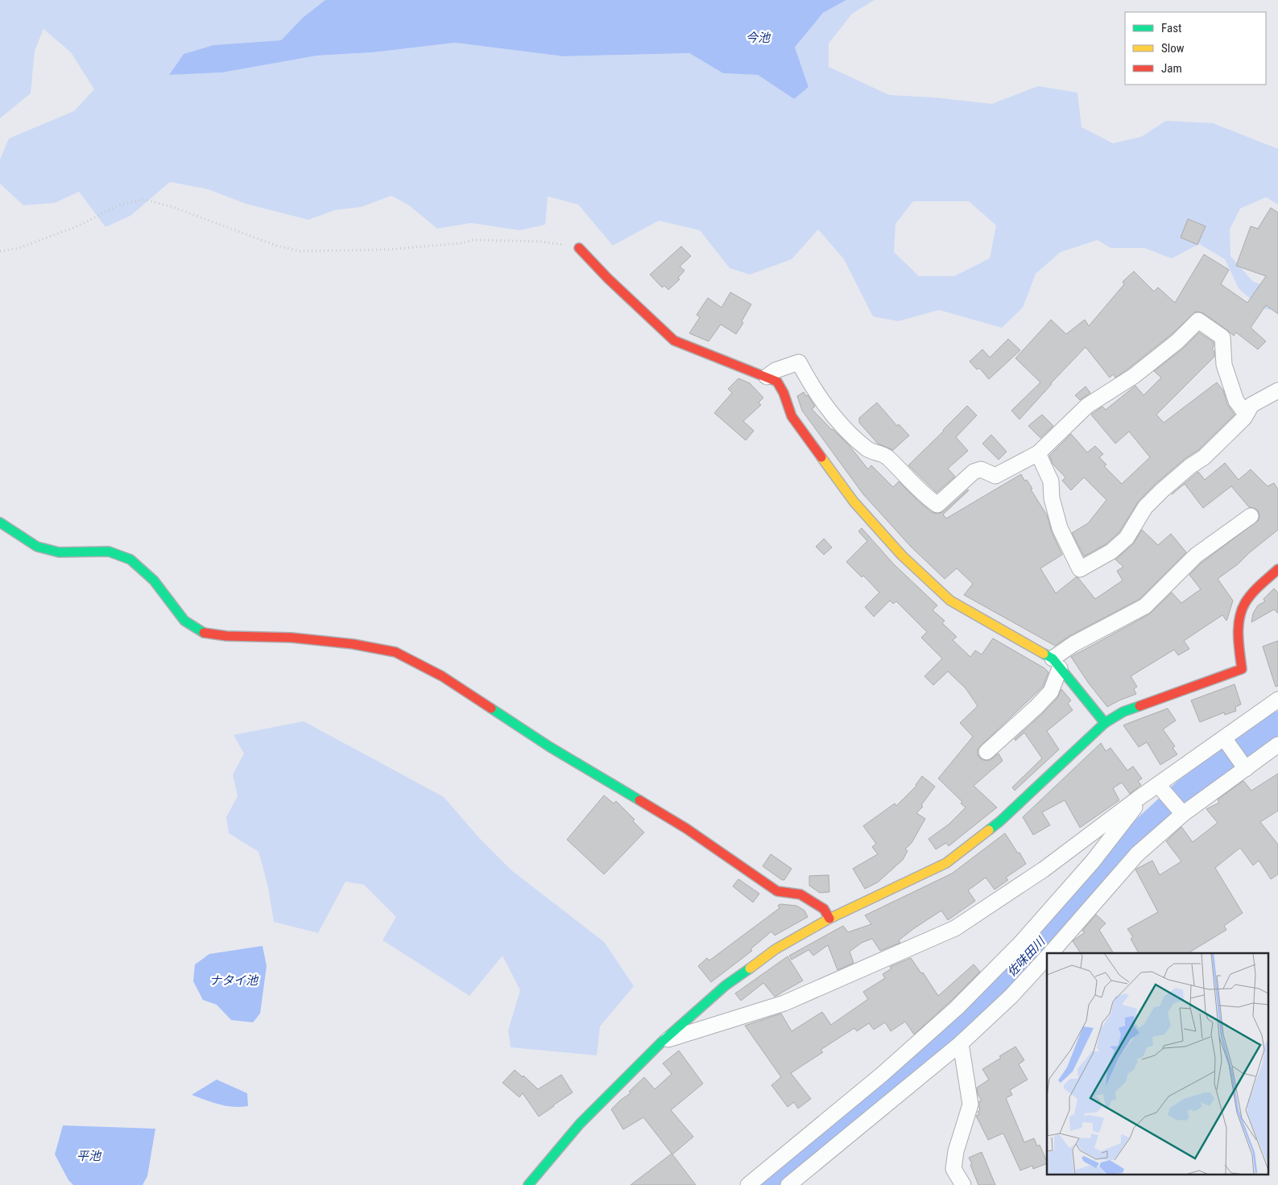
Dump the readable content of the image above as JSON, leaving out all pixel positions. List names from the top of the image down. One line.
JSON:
{"water":["今池","佐味田川","ナタイ池","平池"],"legend":["Fast","Slow","Jam"]}
